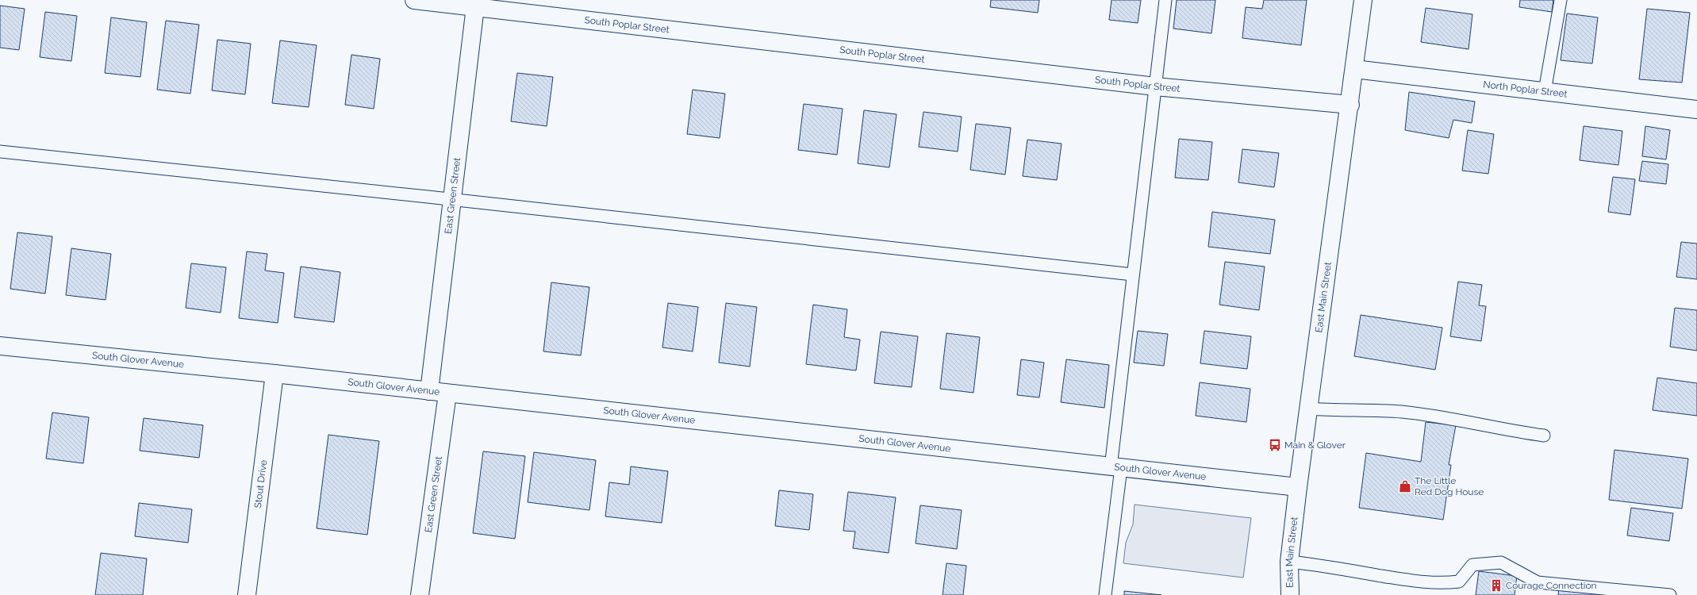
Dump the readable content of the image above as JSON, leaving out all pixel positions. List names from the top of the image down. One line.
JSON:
{"streets":{"street":["South Poplar Street","North Poplar Street","East Green Street","East Main Street","South Glover Avenue","Stout Drive"]},"crossings":[["South Poplar Street","East Green Street"],["South Poplar Street","East Main Street"],["North Poplar Street","East Main Street"],["East Green Street","South Glover Avenue"],["East Main Street","South Glover Avenue"],["South Glover Avenue","Stout Drive"]],"places":{"bus stop":["Main & Glover"],"shop":["The Little Red Dog House"],"building":["Courage Connection"]}}
